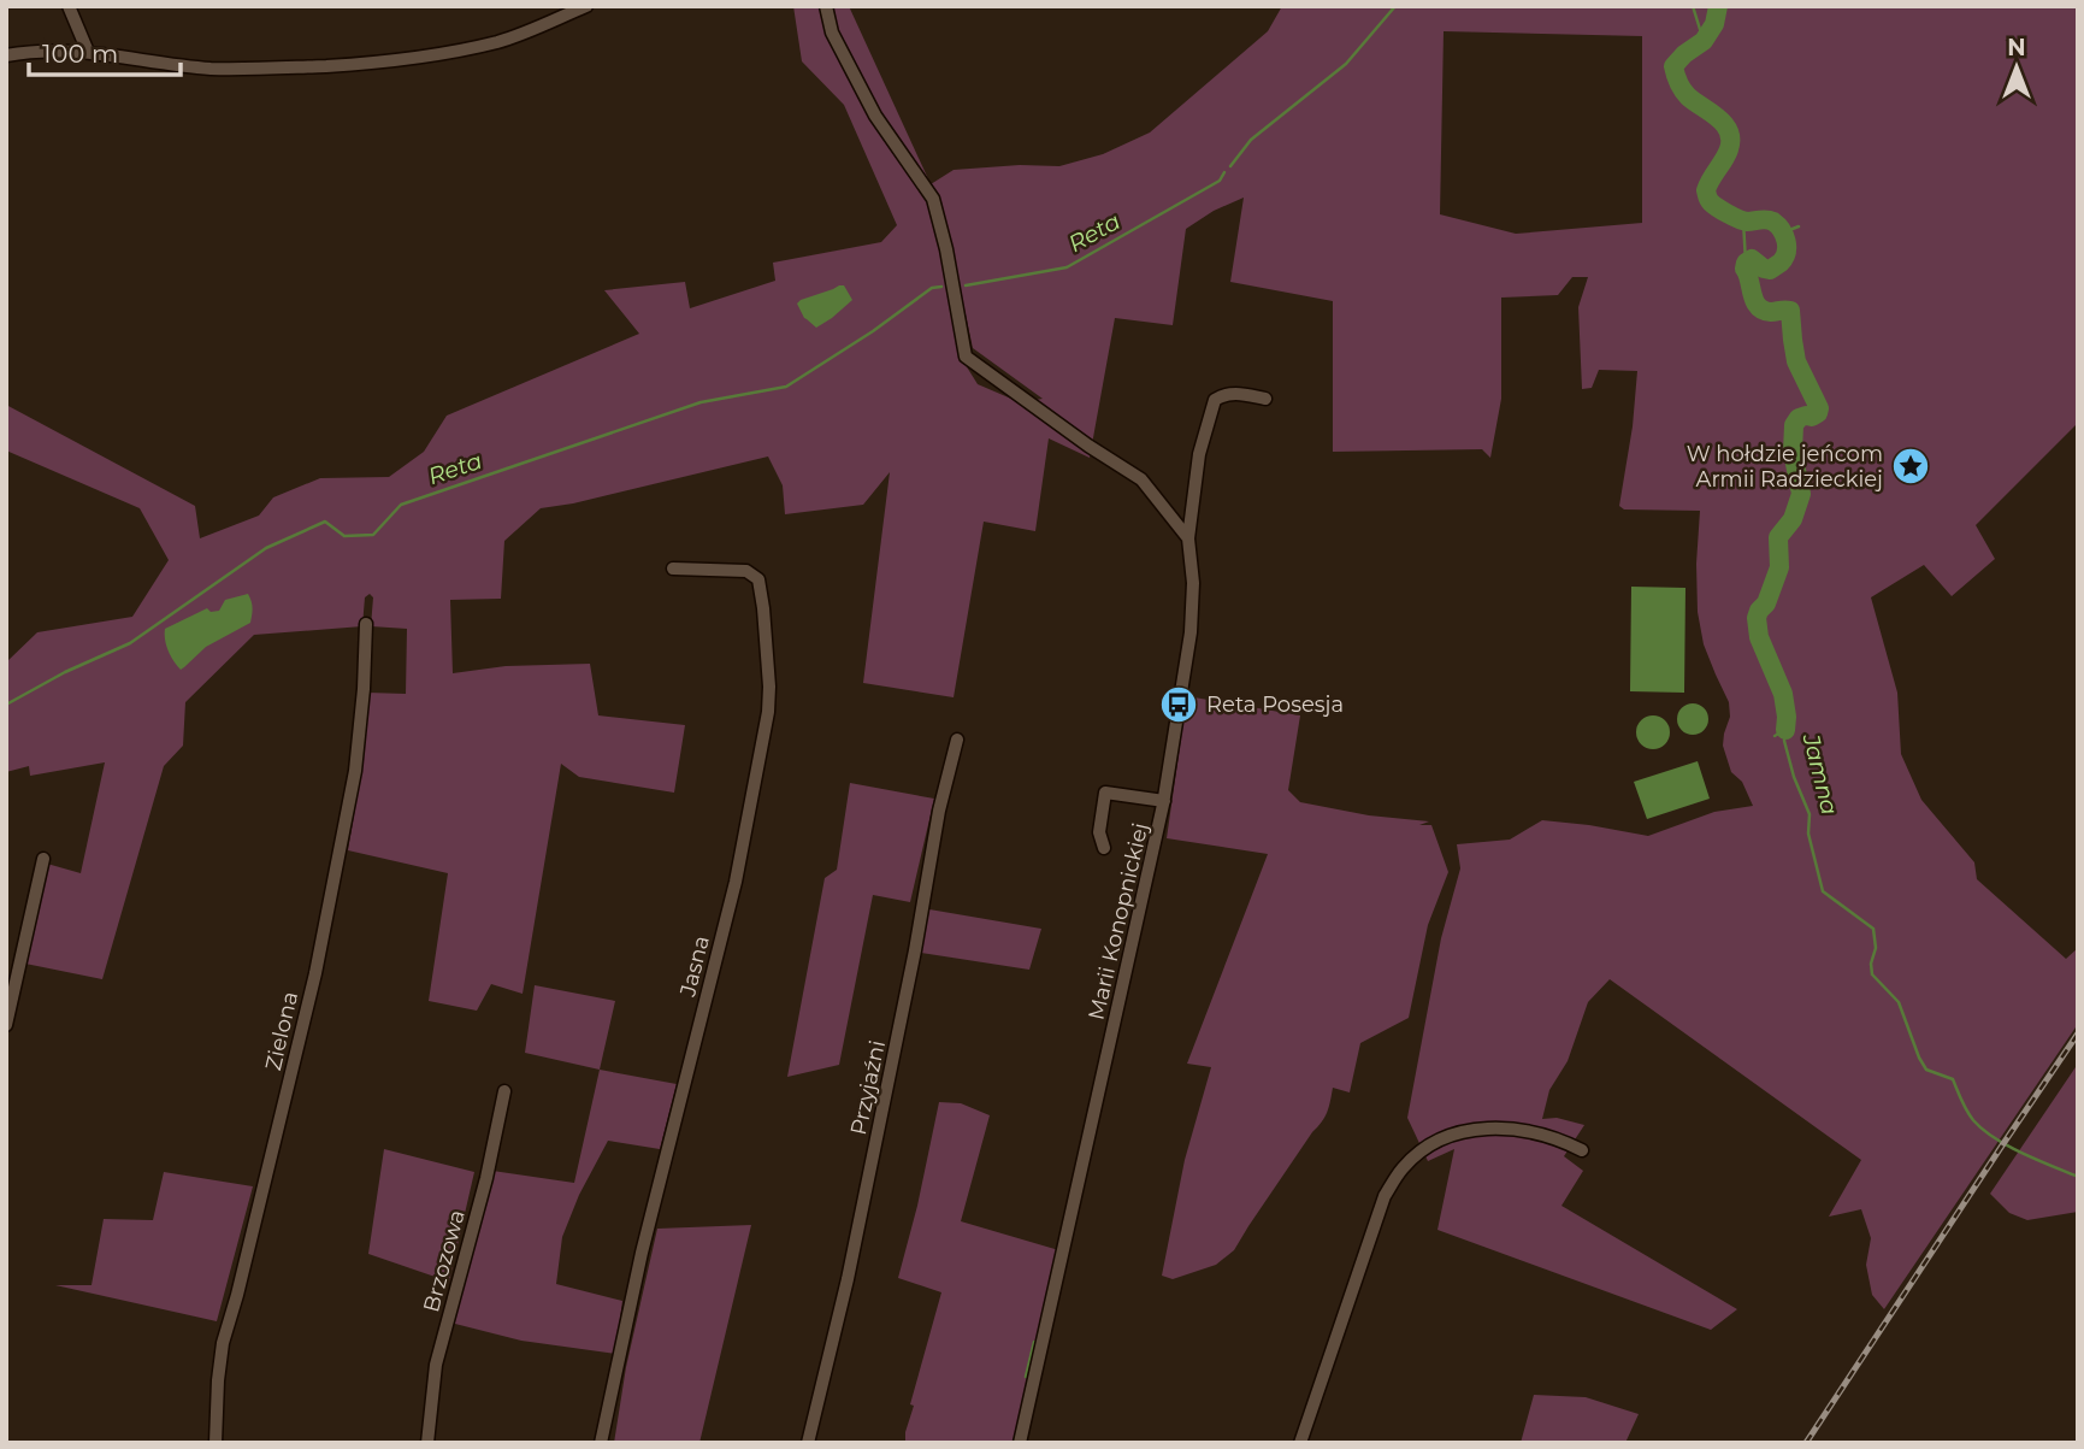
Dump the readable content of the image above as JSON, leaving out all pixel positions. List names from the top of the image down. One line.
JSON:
{"streets":{"street":["Marii Konopnickiej","Jasna","Zielona","Przyjaźni","Brzozowa"]},"water":["Reta","Jamna"],"places":{"place":["W hołdzie jeńcom Armii Radzieckiej"],"bus stop":["Reta Posesja"]},"scale_bar":"100 m","north":"top"}
